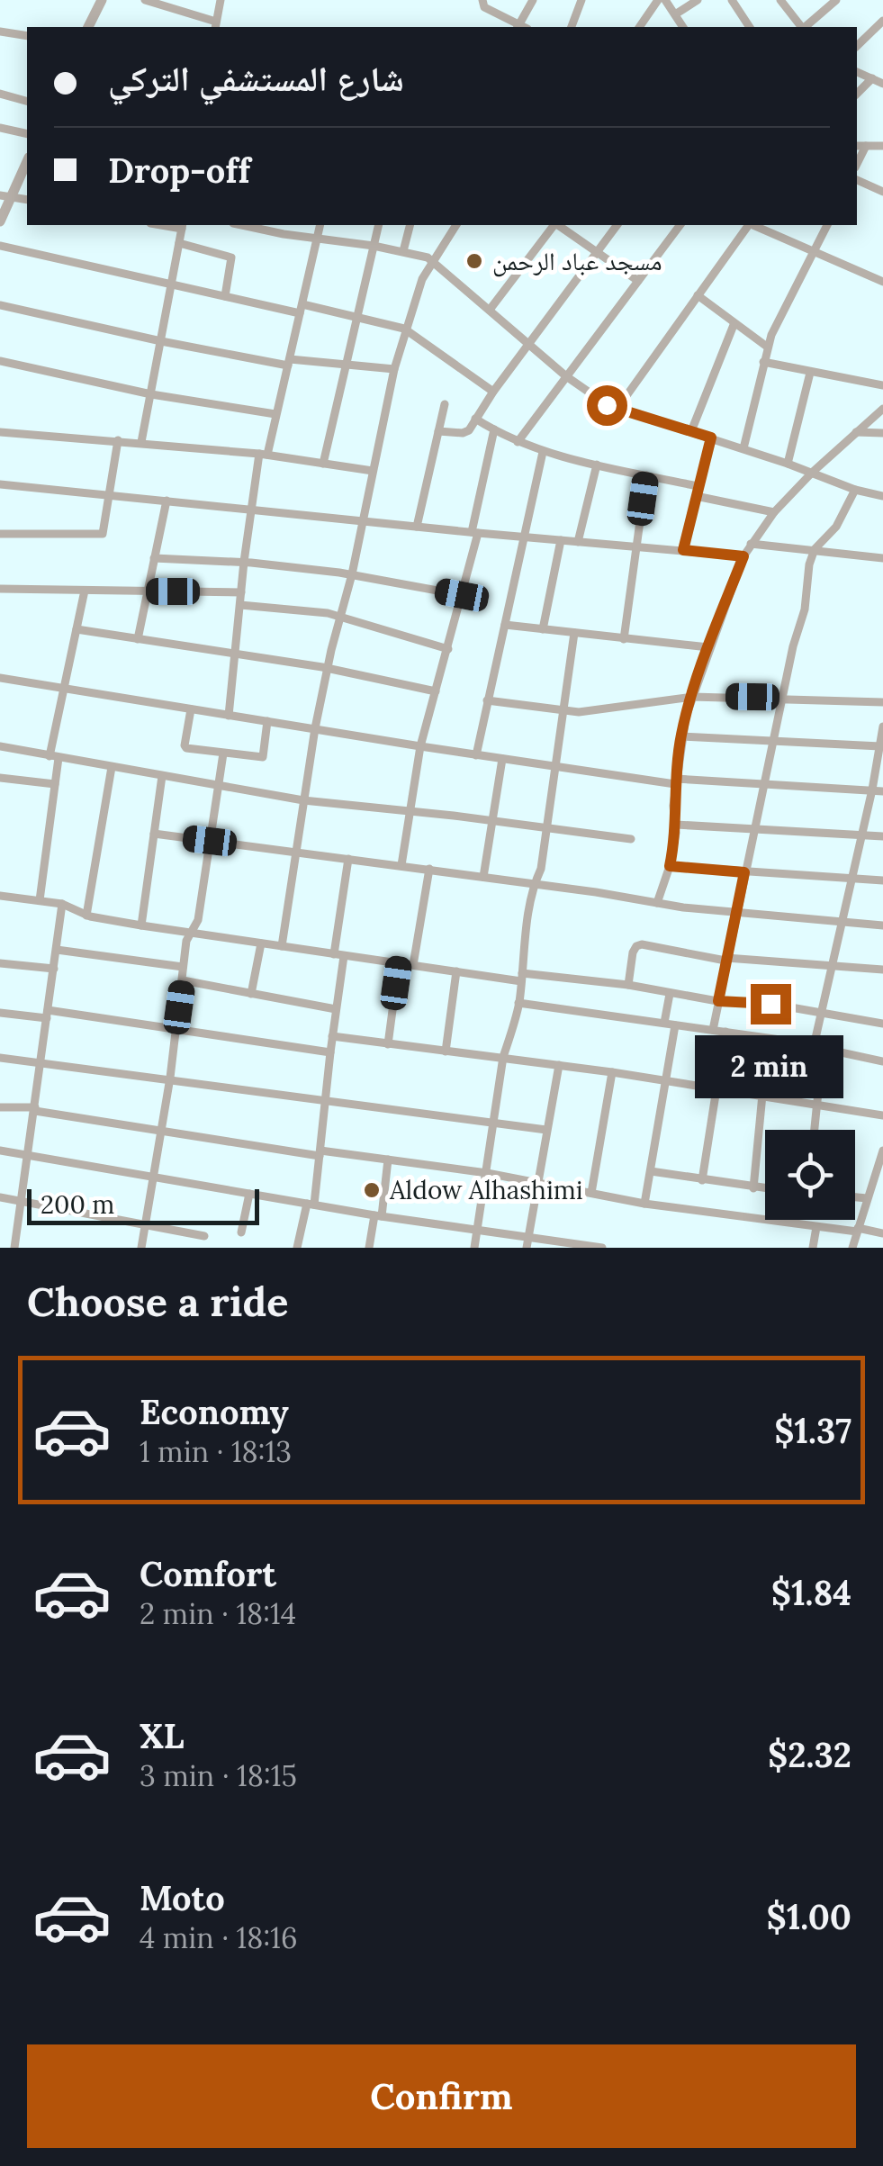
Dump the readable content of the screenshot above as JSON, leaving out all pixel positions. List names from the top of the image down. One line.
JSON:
{"places":["مسجد عباد الرحمن","Aldow Alhashimi"],"scale_bar":"200 m","page":{"banner":["شارع المستشفي التركي","Drop-off"],"bubble":"2 min","scale":"200 m","heading":"Choose a ride","list":[{"name":"Economy","note":"1 min · 18:13","value":"$1.37"},{"name":"Comfort","note":"2 min · 18:14","value":"$1.84"},{"name":"XL","note":"3 min · 18:15","value":"$2.32"},{"name":"Moto","note":"4 min · 18:16","value":"$1.00"}],"buttons":"Confirm"}}
